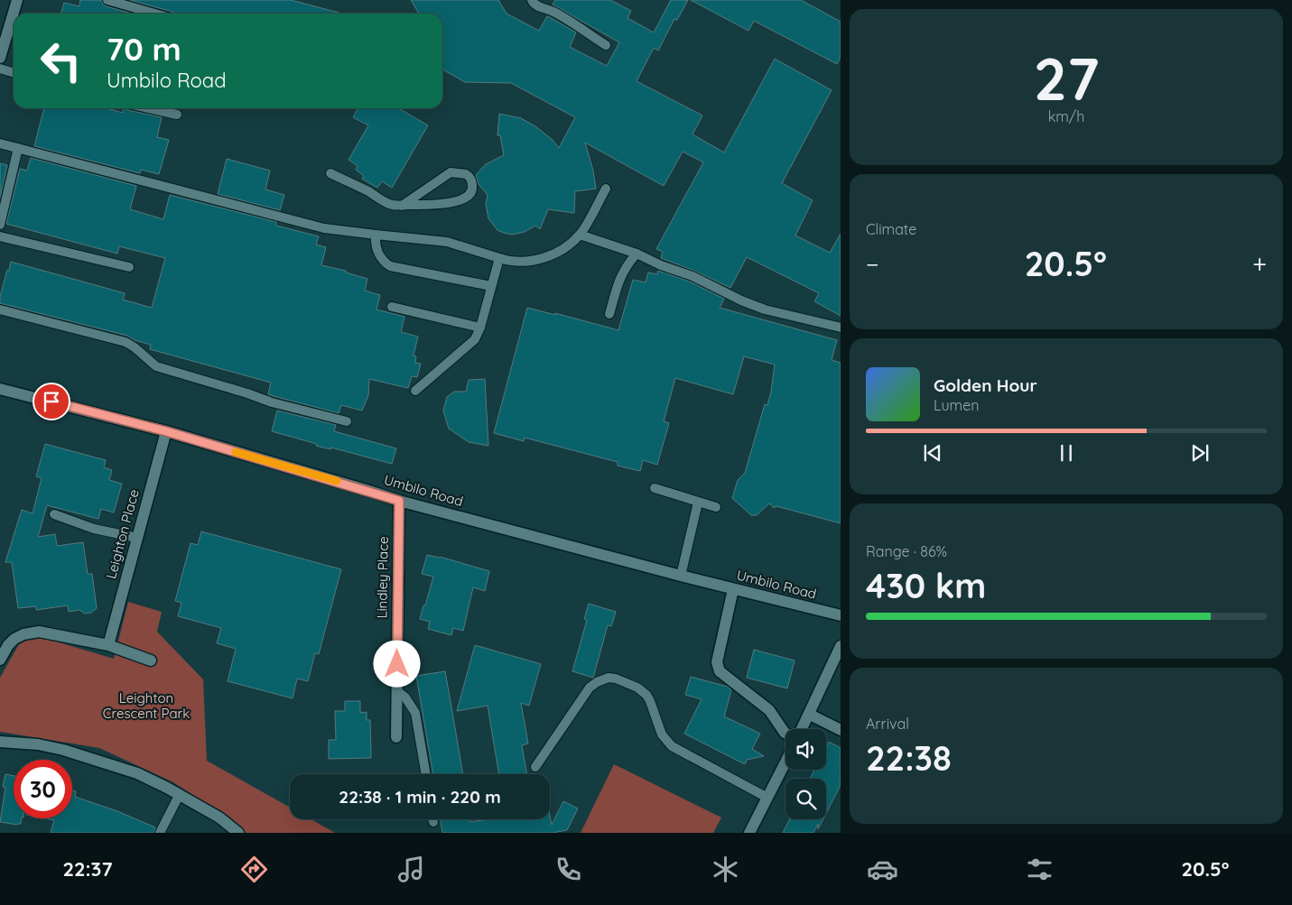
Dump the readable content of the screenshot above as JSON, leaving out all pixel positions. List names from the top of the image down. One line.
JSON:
{"streets":{"street":["Umbilo Road","Leighton Place","Lindley Place"]},"crossings":[["Umbilo Road","Leighton Place"],["Umbilo Road","Lindley Place"]],"parks":["Leighton Crescent Park"],"page":{"tile":[["27","km/h"],"Climate",["Range · 86%","430 km"],["Arrival","22:38"]],"turn":["70 m","Umbilo Road"],"heat":["−","20.5°","+"],"song":["Golden Hour","Lumen"],"limit":"30","trip":"22:38 · 1 min · 220 m","tabs":["22:37","20.5°"]}}
